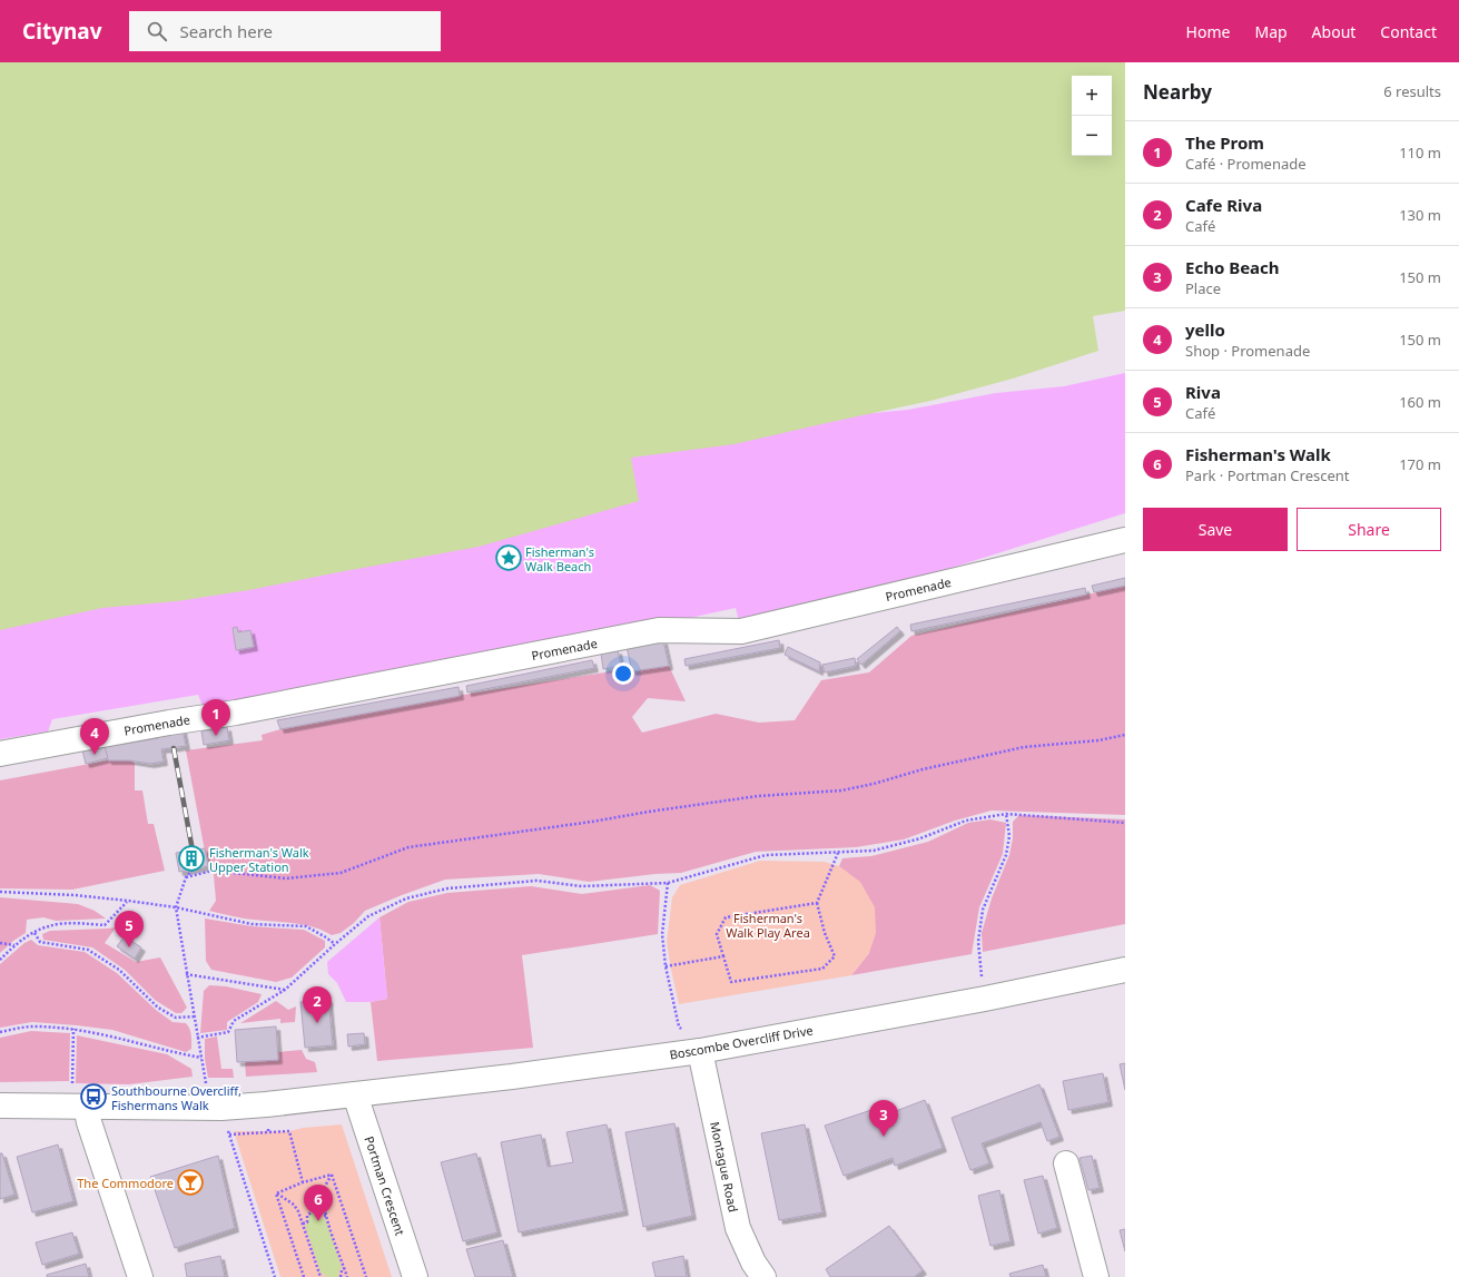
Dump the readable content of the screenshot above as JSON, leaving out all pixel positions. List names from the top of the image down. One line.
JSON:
{"streets":{"street":["Promenade","Boscombe Overcliff Drive","Montague Road","Portman Crescent"]},"crossings":[["Boscombe Overcliff Drive","Montague Road"],["Boscombe Overcliff Drive","Portman Crescent"]],"parks":["Fisherman's Walk Play Area"],"places":{"place":["Fisherman's Walk Beach"],"building":["Fisherman's Walk Upper Station"],"bus stop":["Southbourne Overcliff, Fishermans Walk"],"bar":["The Commodore"]},"page":{"header":"Citynav","search":"Search here","nav":["Home","Map","About","Contact"],"heading":["Nearby","6 results"],"map_buttons":["+","−"],"list":[{"mark":"1","name":"The Prom","note":"Café · Promenade","value":"110 m"},{"mark":"2","name":"Cafe Riva","note":"Café","value":"130 m"},{"mark":"3","name":"Echo Beach","note":"Place","value":"150 m"},{"mark":"4","name":"yello","note":"Shop · Promenade","value":"150 m"},{"mark":"5","name":"Riva","note":"Café","value":"160 m"},{"mark":"6","name":"Fisherman's Walk","note":"Park · Portman Crescent","value":"170 m"}],"buttons":["Save","Share"],"pins":["1","4","5","2","3","6"]}}
